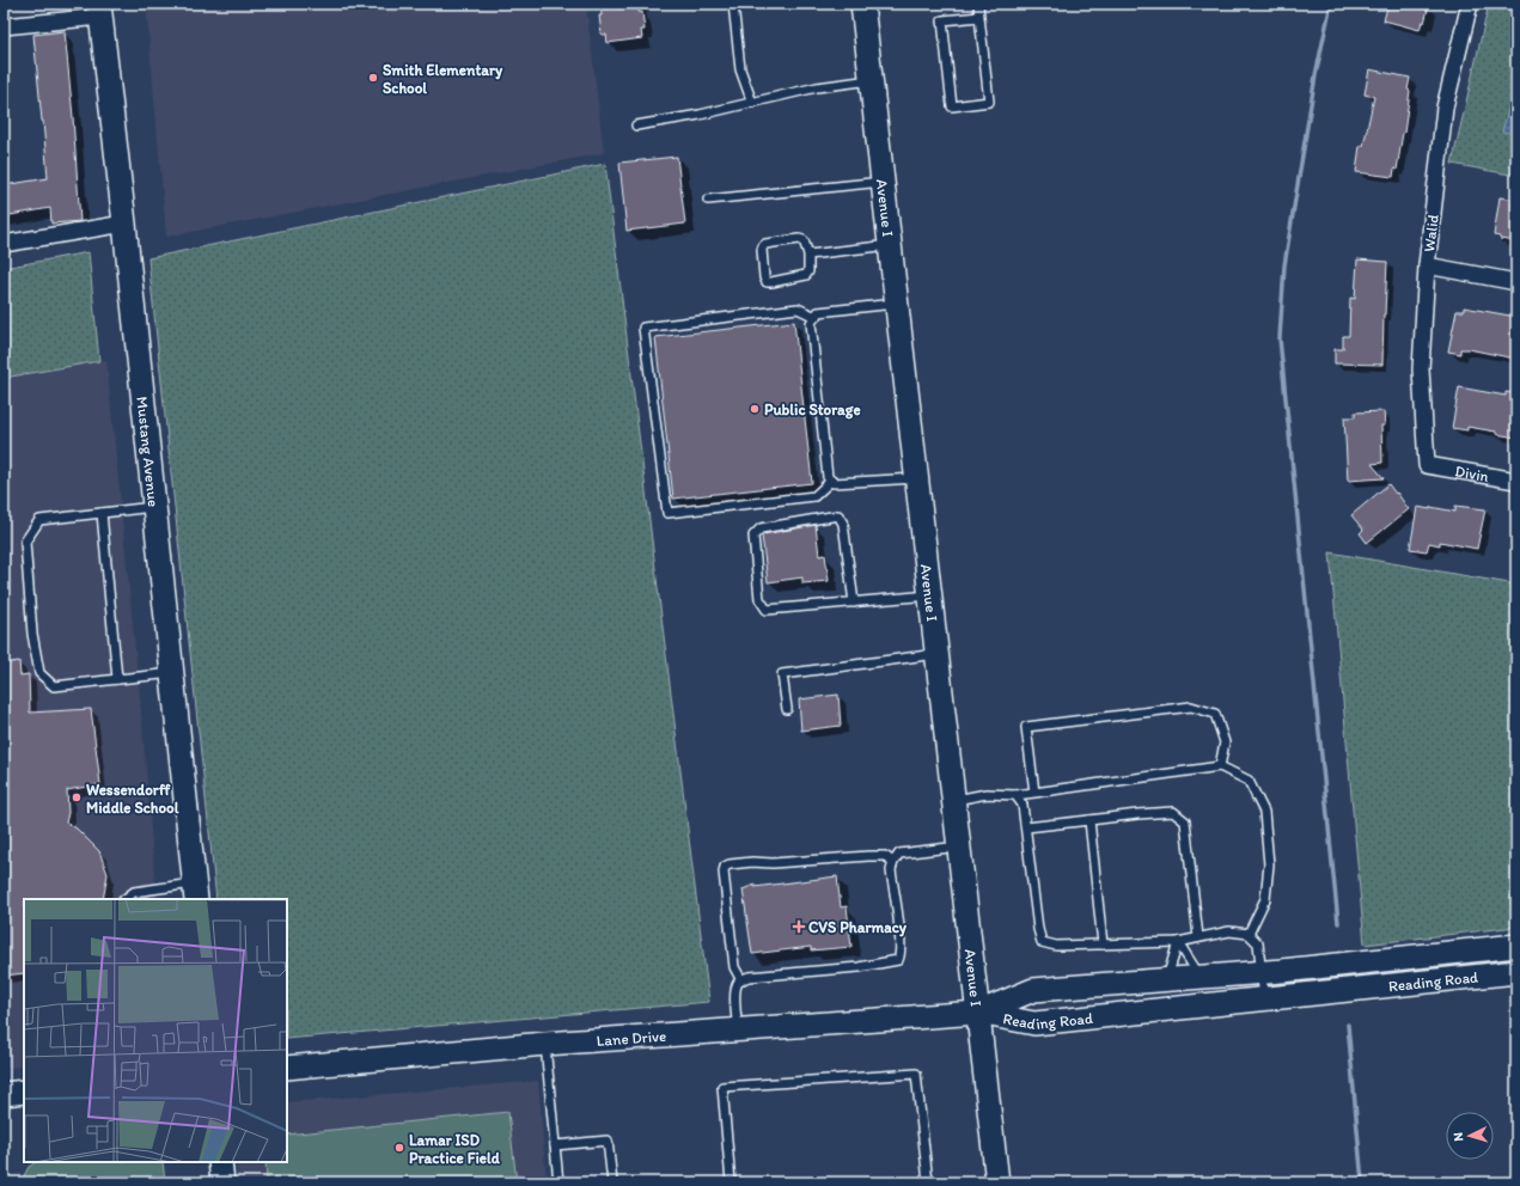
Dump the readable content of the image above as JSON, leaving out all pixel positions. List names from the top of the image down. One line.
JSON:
{"streets":{"main road":["Avenue I","Mustang Avenue","Reading Road","Lane Drive"],"street":["Walid","Divin"]},"crossings":[["Avenue I","Reading Road"],["Avenue I","Lane Drive"],["Walid","Divin"],["Reading Road","Lane Drive"]],"places":{"other":["Smith Elementary School","Public Storage","Wessendorff Middle School","Lamar ISD Practice Field"],"health":["CVS Pharmacy"]},"north":"left"}
